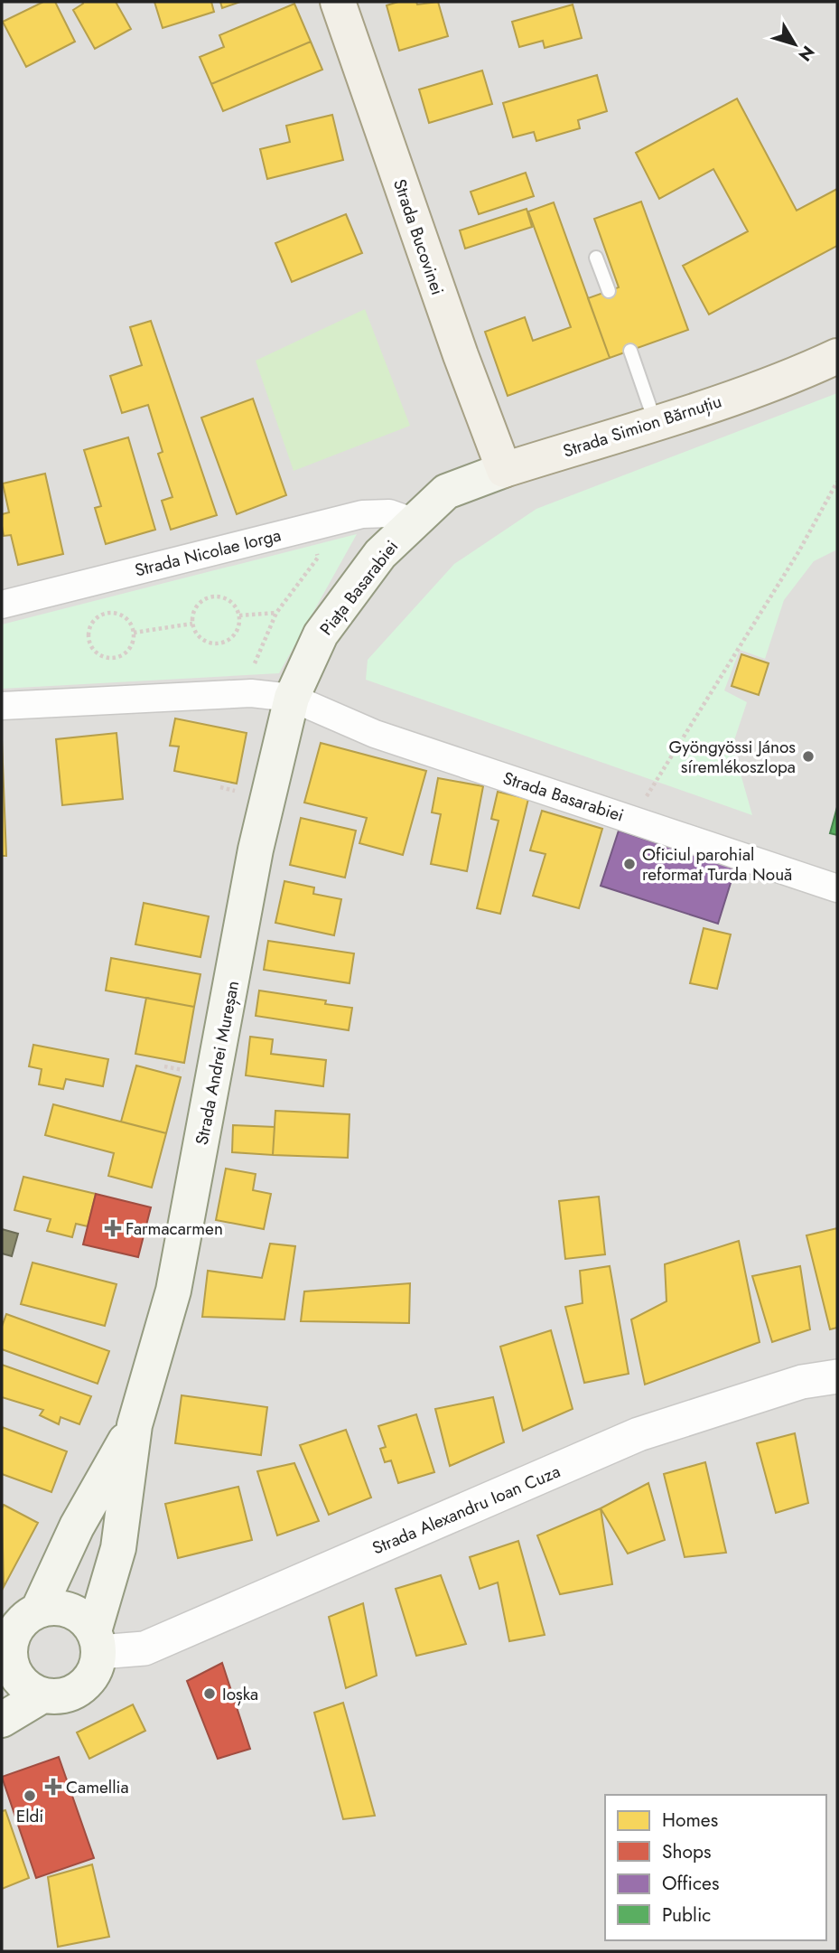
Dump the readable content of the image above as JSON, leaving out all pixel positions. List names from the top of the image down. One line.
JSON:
{"streets":{"main road":["Strada Bucovinei","Strada Simion Bărnuțiu","Piața Basarabiei","Strada Andrei Mureșan"],"street":["Strada Nicolae Iorga","Strada Basarabiei","Strada Alexandru Ioan Cuza"]},"crossings":[["Strada Bucovinei","Strada Simion Bărnuțiu"],["Strada Simion Bărnuțiu","Piața Basarabiei"],["Strada Nicolae Iorga","Piața Basarabiei"],["Piața Basarabiei","Strada Basarabiei"],["Piața Basarabiei","Strada Andrei Mureșan"],["Strada Basarabiei","Strada Andrei Mureșan"],["Strada Andrei Mureșan","Strada Alexandru Ioan Cuza"]],"places":{"other":["Gyöngyössi János síremlékoszlopa","Oficiul parohial reformat Turda Nouă","Ioșka","Eldi"],"health":["Farmacarmen","Camellia"]},"legend":["Homes","Shops","Offices","Public"],"north":"bottom right"}
